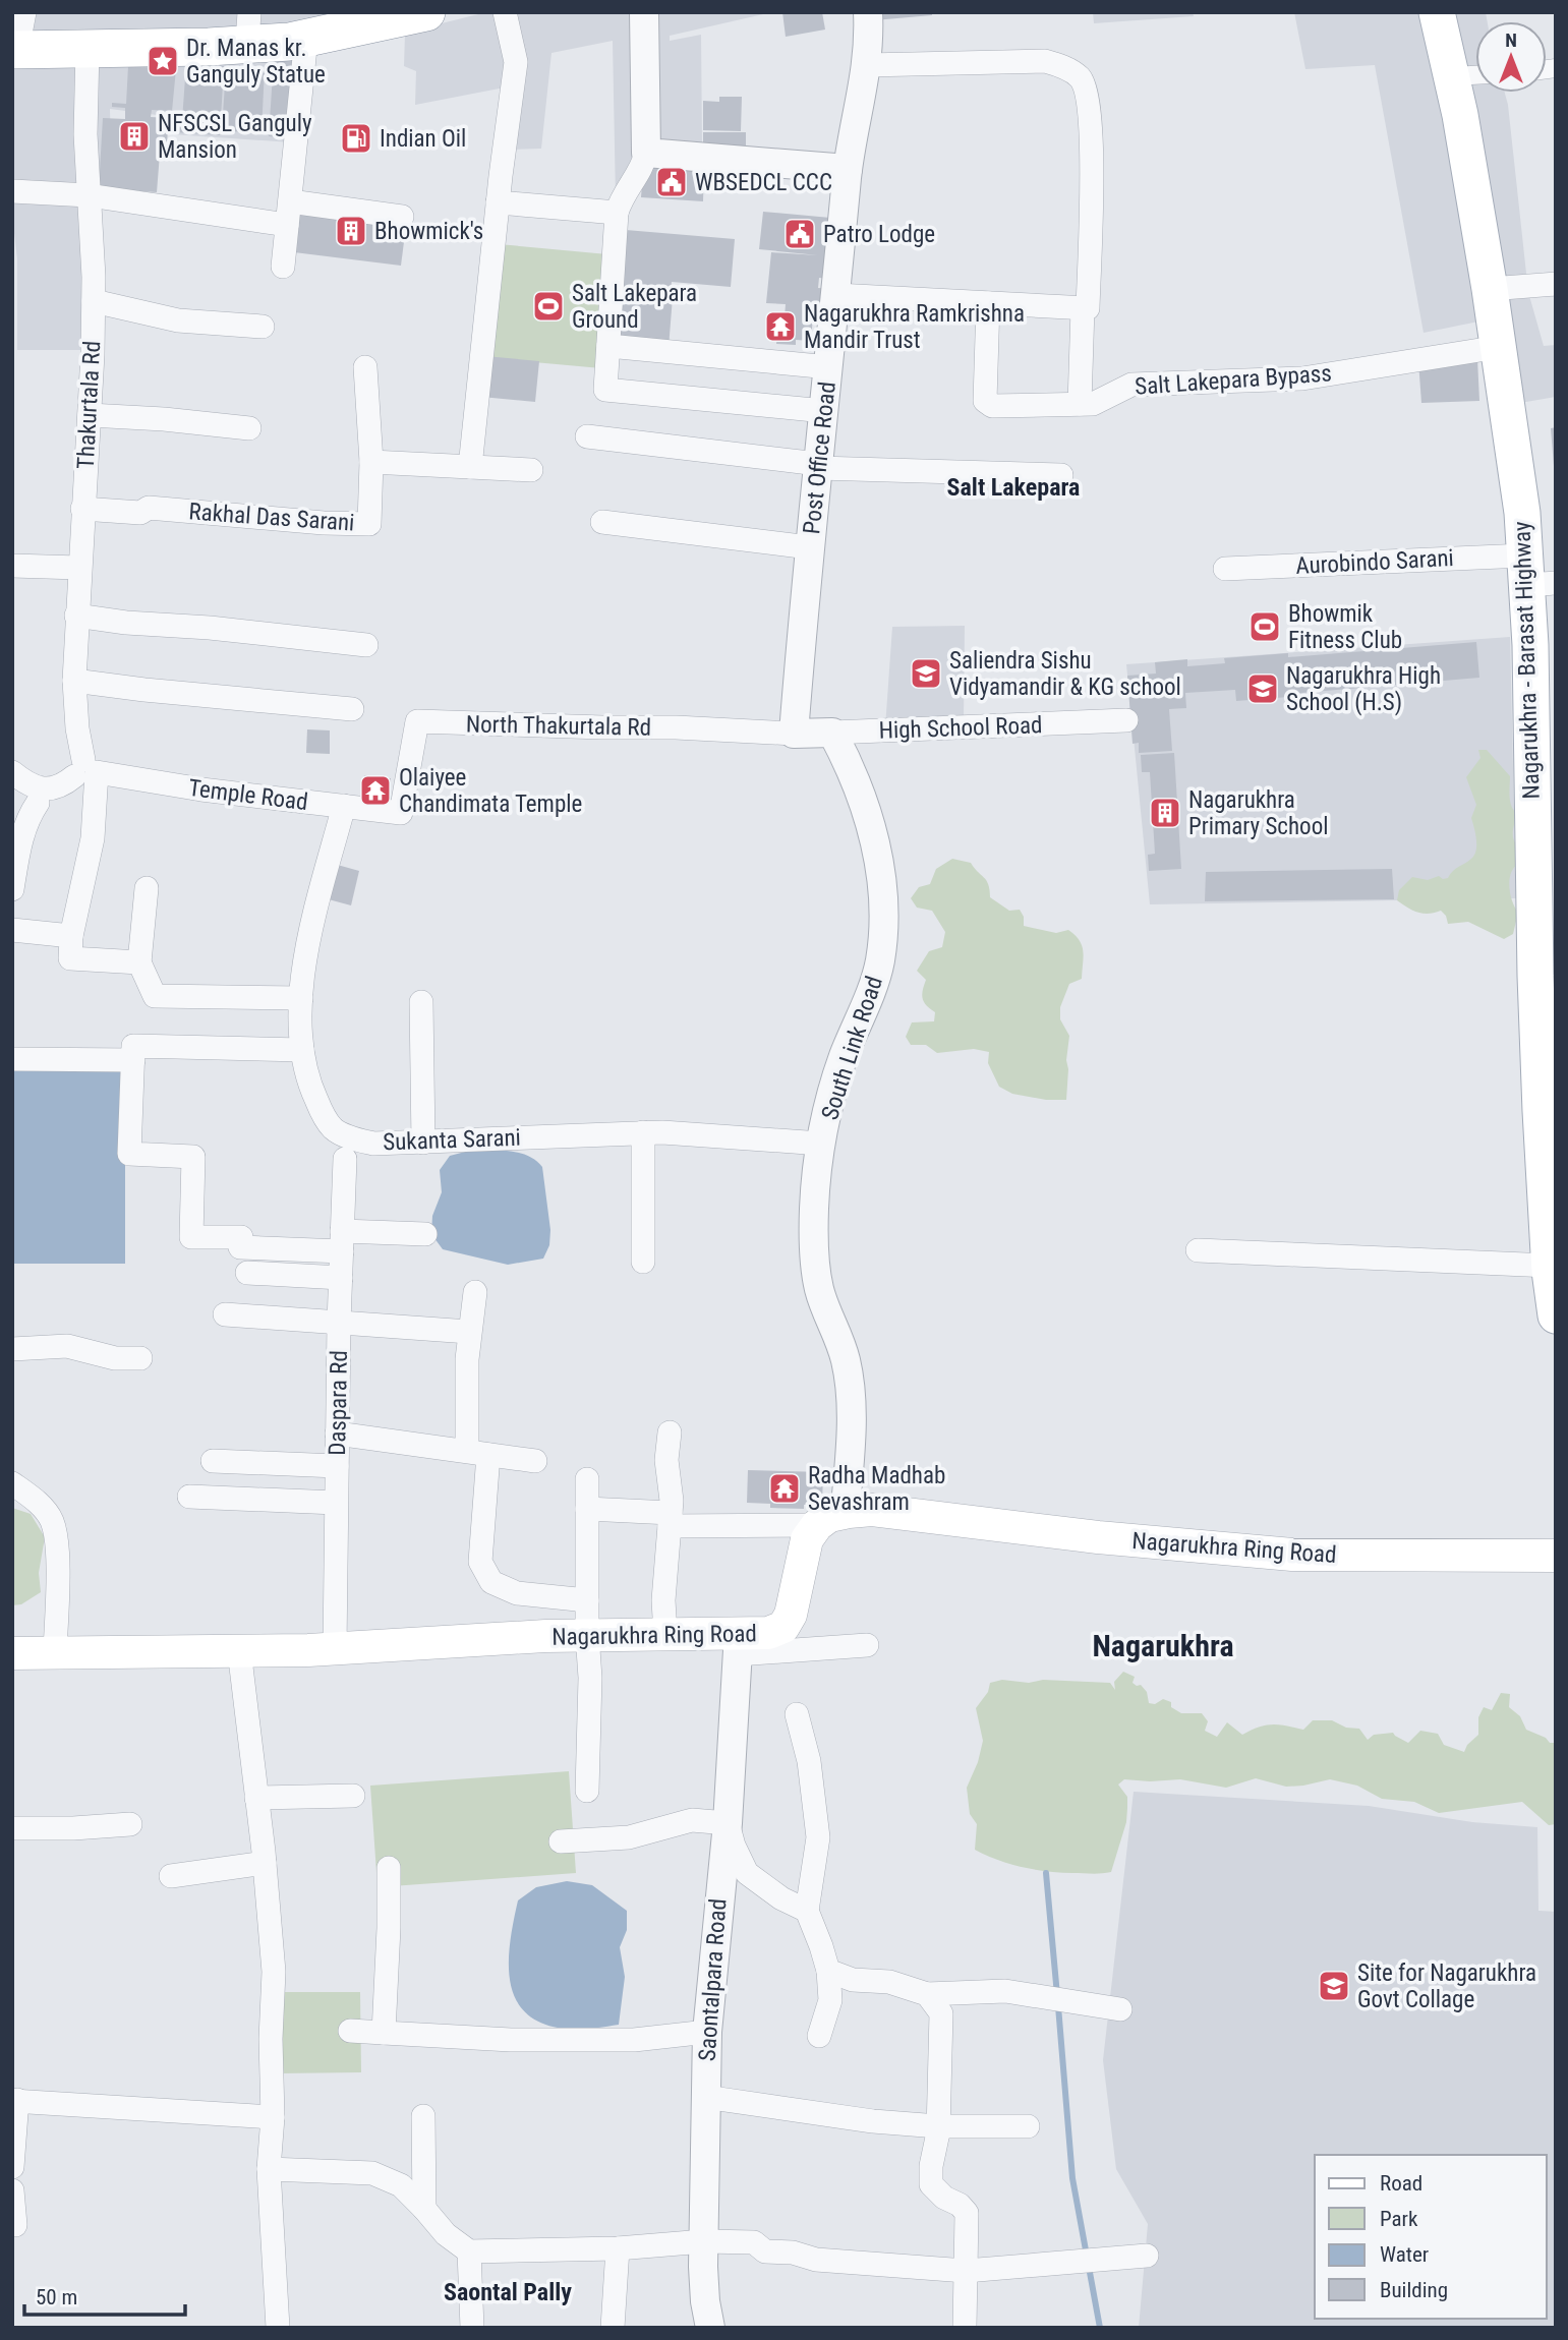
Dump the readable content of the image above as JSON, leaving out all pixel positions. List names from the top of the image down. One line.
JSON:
{"streets":{"main road":["Nagarukhra - Barasat Highway","Nagarukhra Ring Road"],"street":["Salt Lakepara Bypass","Thakurtala Rd","Post Office Road","Rakhal Das Sarani","Aurobindo Sarani","North Thakurtala Rd","High School Road","Temple Road","South Link Road","Sukanta Sarani","Daspara Rd","Saontalpara Road"]},"crossings":[["Salt Lakepara Bypass","Nagarukhra - Barasat Highway"],["Thakurtala Rd","Rakhal Das Sarani"],["Thakurtala Rd","Temple Road"],["Post Office Road","North Thakurtala Rd"],["Post Office Road","High School Road"],["Aurobindo Sarani","Nagarukhra - Barasat Highway"],["North Thakurtala Rd","High School Road"],["North Thakurtala Rd","Temple Road"],["High School Road","South Link Road"],["South Link Road","Sukanta Sarani"],["South Link Road","Nagarukhra Ring Road"],["Daspara Rd","Nagarukhra Ring Road"],["Nagarukhra Ring Road","Saontalpara Road"]],"districts":["Salt Lakepara","Nagarukhra","Saontal Pally"],"places":{"place":["Dr. Manas kr. Ganguly Statue"],"building":["NFSCSL Ganguly Mansion","Bhowmick's","Nagarukhra Primary School"],"fuel station":["Indian Oil"],"public building":["WBSEDCL CCC","Patro Lodge"],"sports":["Salt Lakepara Ground","Bhowmik Fitness Club"],"temple":["Nagarukhra Ramkrishna Mandir Trust","Olaiyee Chandimata Temple","Radha Madhab Sevashram"],"school or university":["Saliendra Sishu Vidyamandir & KG school","Nagarukhra High School (H.S)","Site for Nagarukhra Govt Collage"]},"legend":["Road","Park","Water","Building"],"scale_bar":"50 m","north":"top"}
